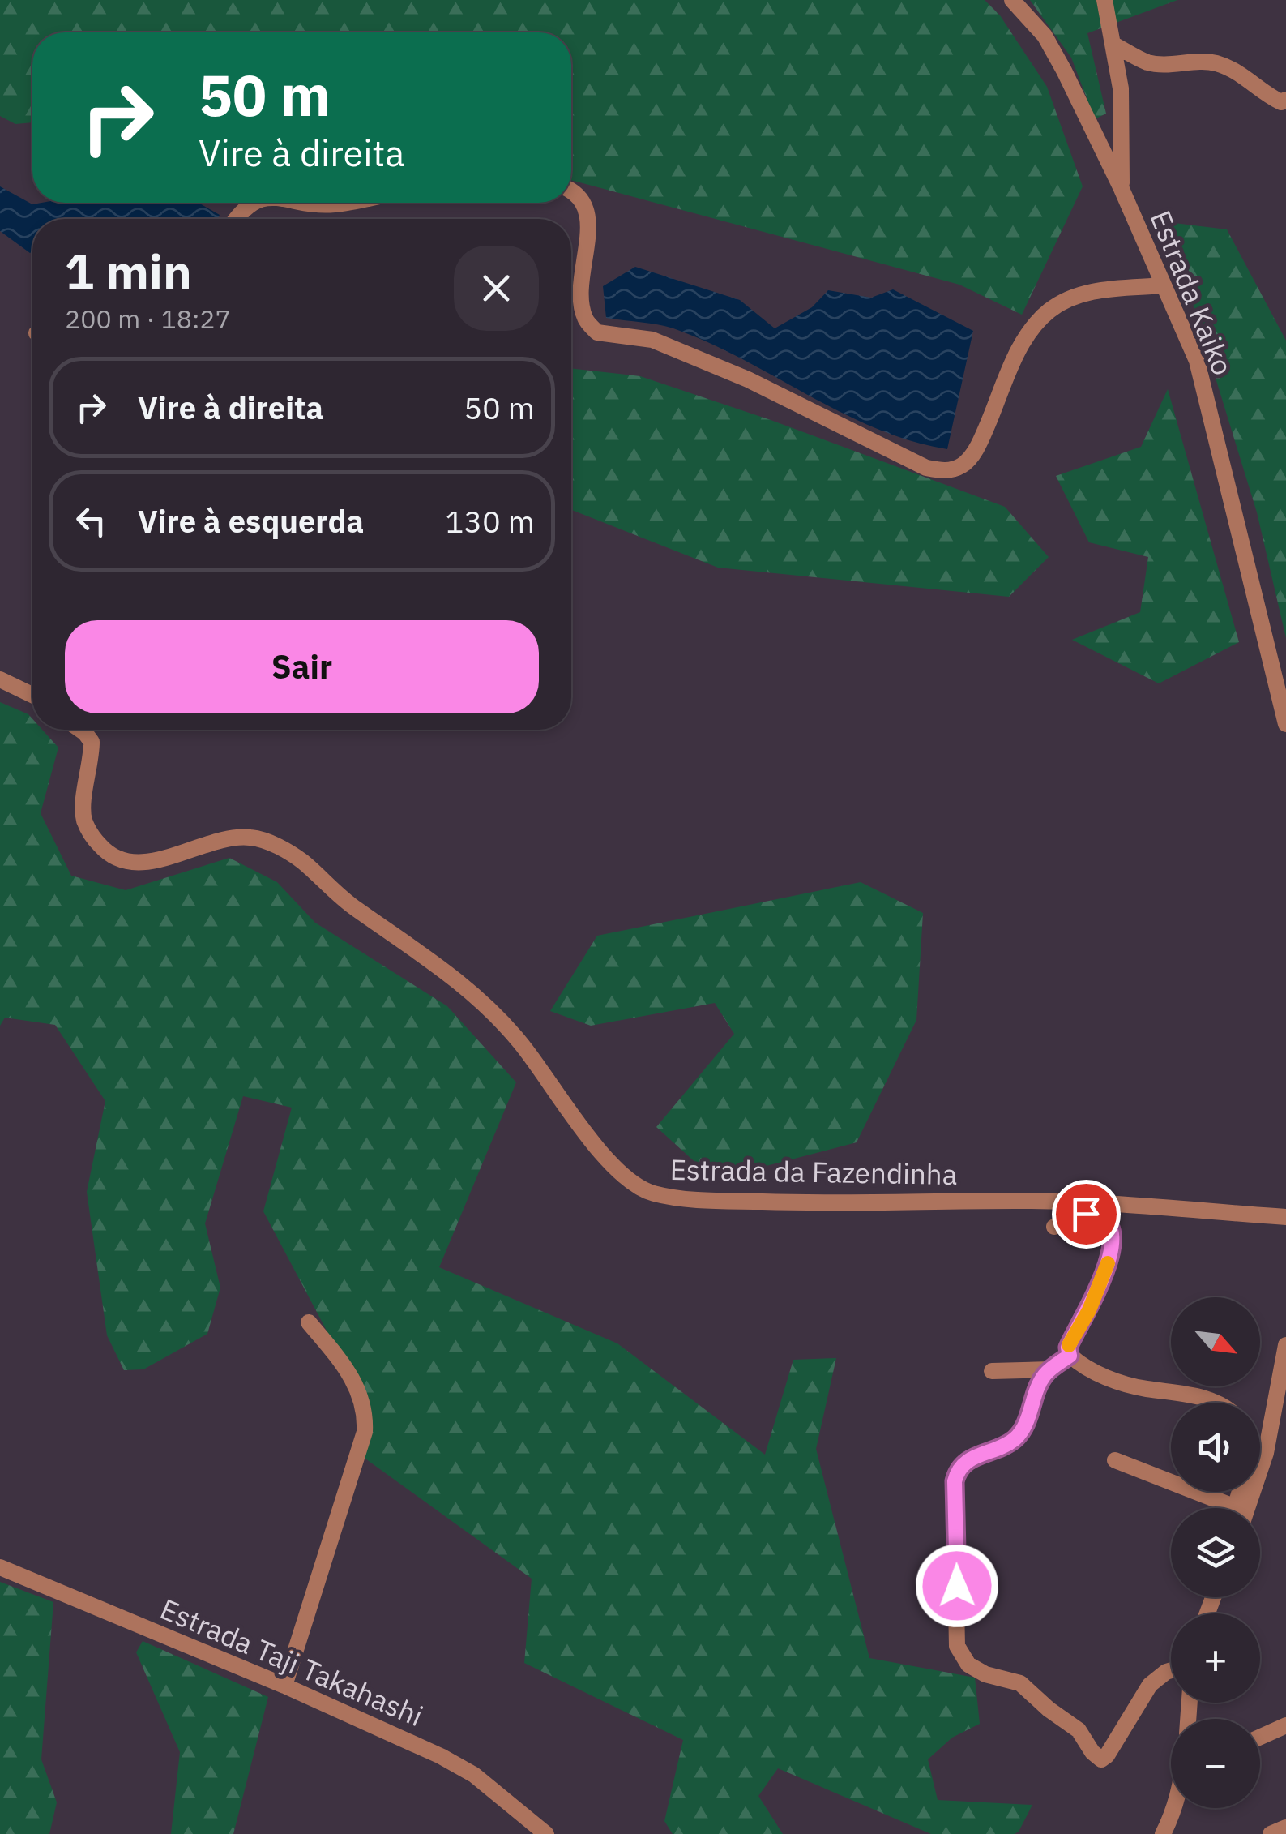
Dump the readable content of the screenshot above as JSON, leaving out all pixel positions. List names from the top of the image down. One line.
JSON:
{"streets":{"street":["Estrada Kaiko","Estrada da Fazendinha","Estrada Taji Takahashi"]},"north":"bottom right","page":{"turn":["50 m","Vire à direita"],"heading":["1 min","200 m · 18:27"],"list":[{"name":"Vire à direita","value":"50 m"},{"name":"Vire à esquerda","value":"130 m"}],"buttons":"Sair","map_buttons":["+","−"]}}
